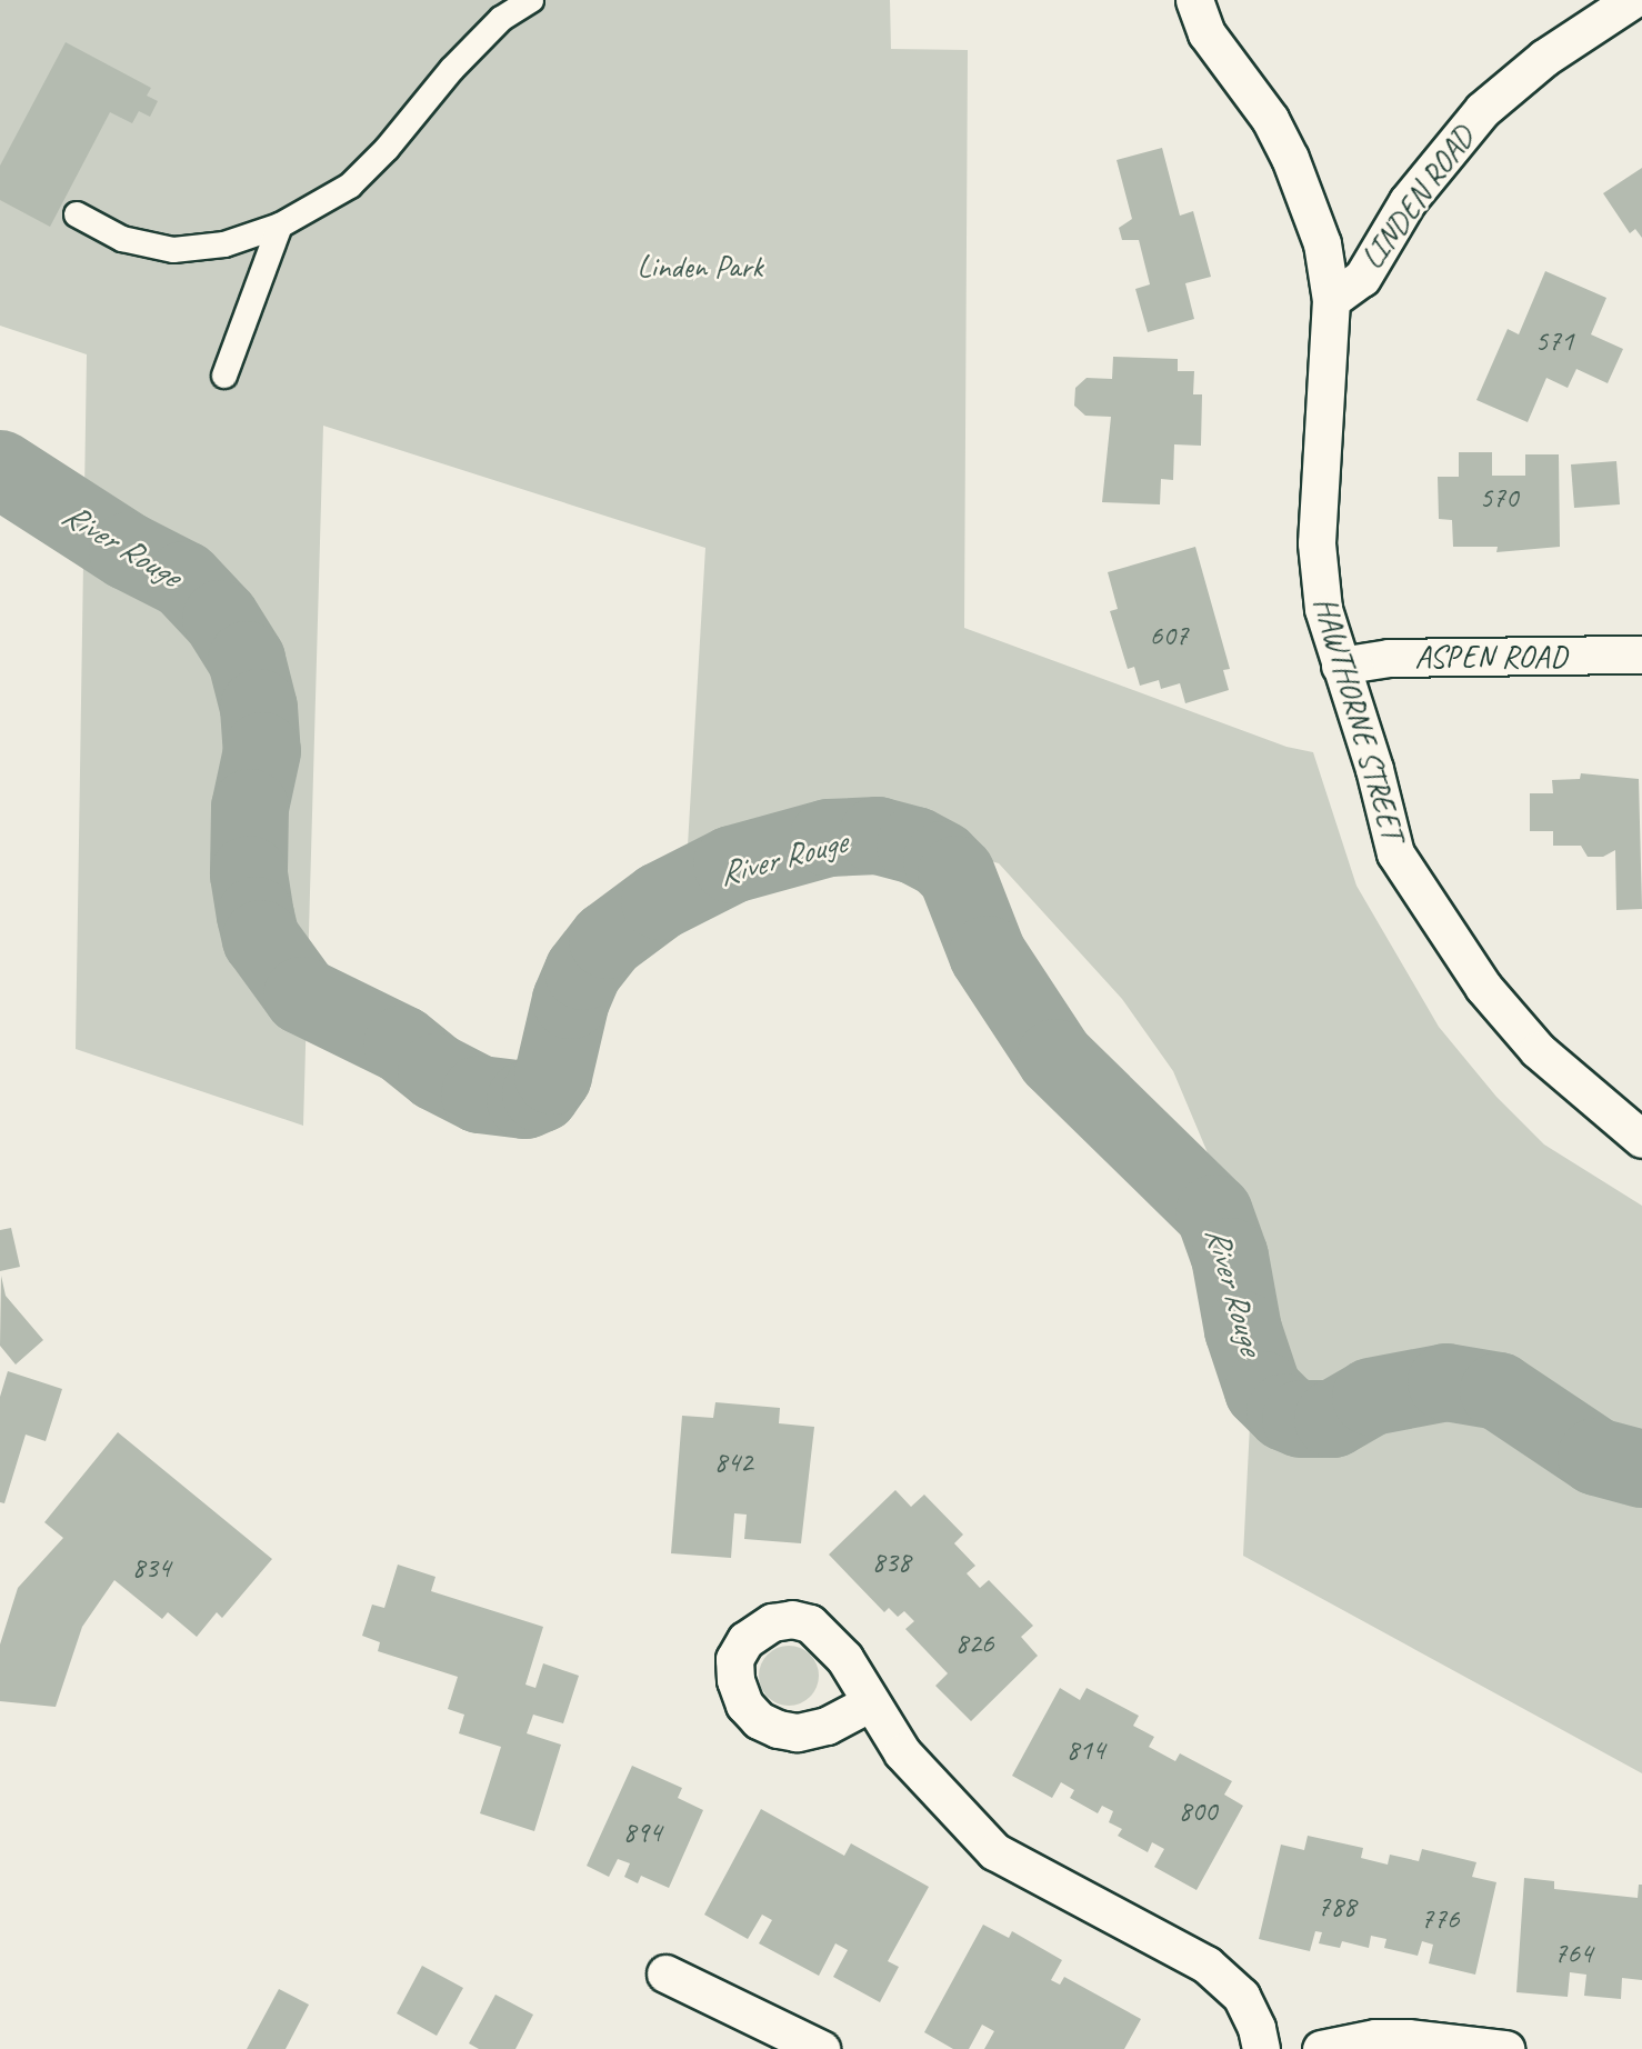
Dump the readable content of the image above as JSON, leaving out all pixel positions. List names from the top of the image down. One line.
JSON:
{"streets":{"street":["LINDEN ROAD","ASPEN ROAD","HAWTHORNE STREET"]},"crossings":[["LINDEN ROAD","HAWTHORNE STREET"],["ASPEN ROAD","HAWTHORNE STREET"]],"water":["River Rouge"],"parks":["Linden Park"],"house_numbers":["571","570","607","842","838","834","826","814","800","894","788","776","764"]}
